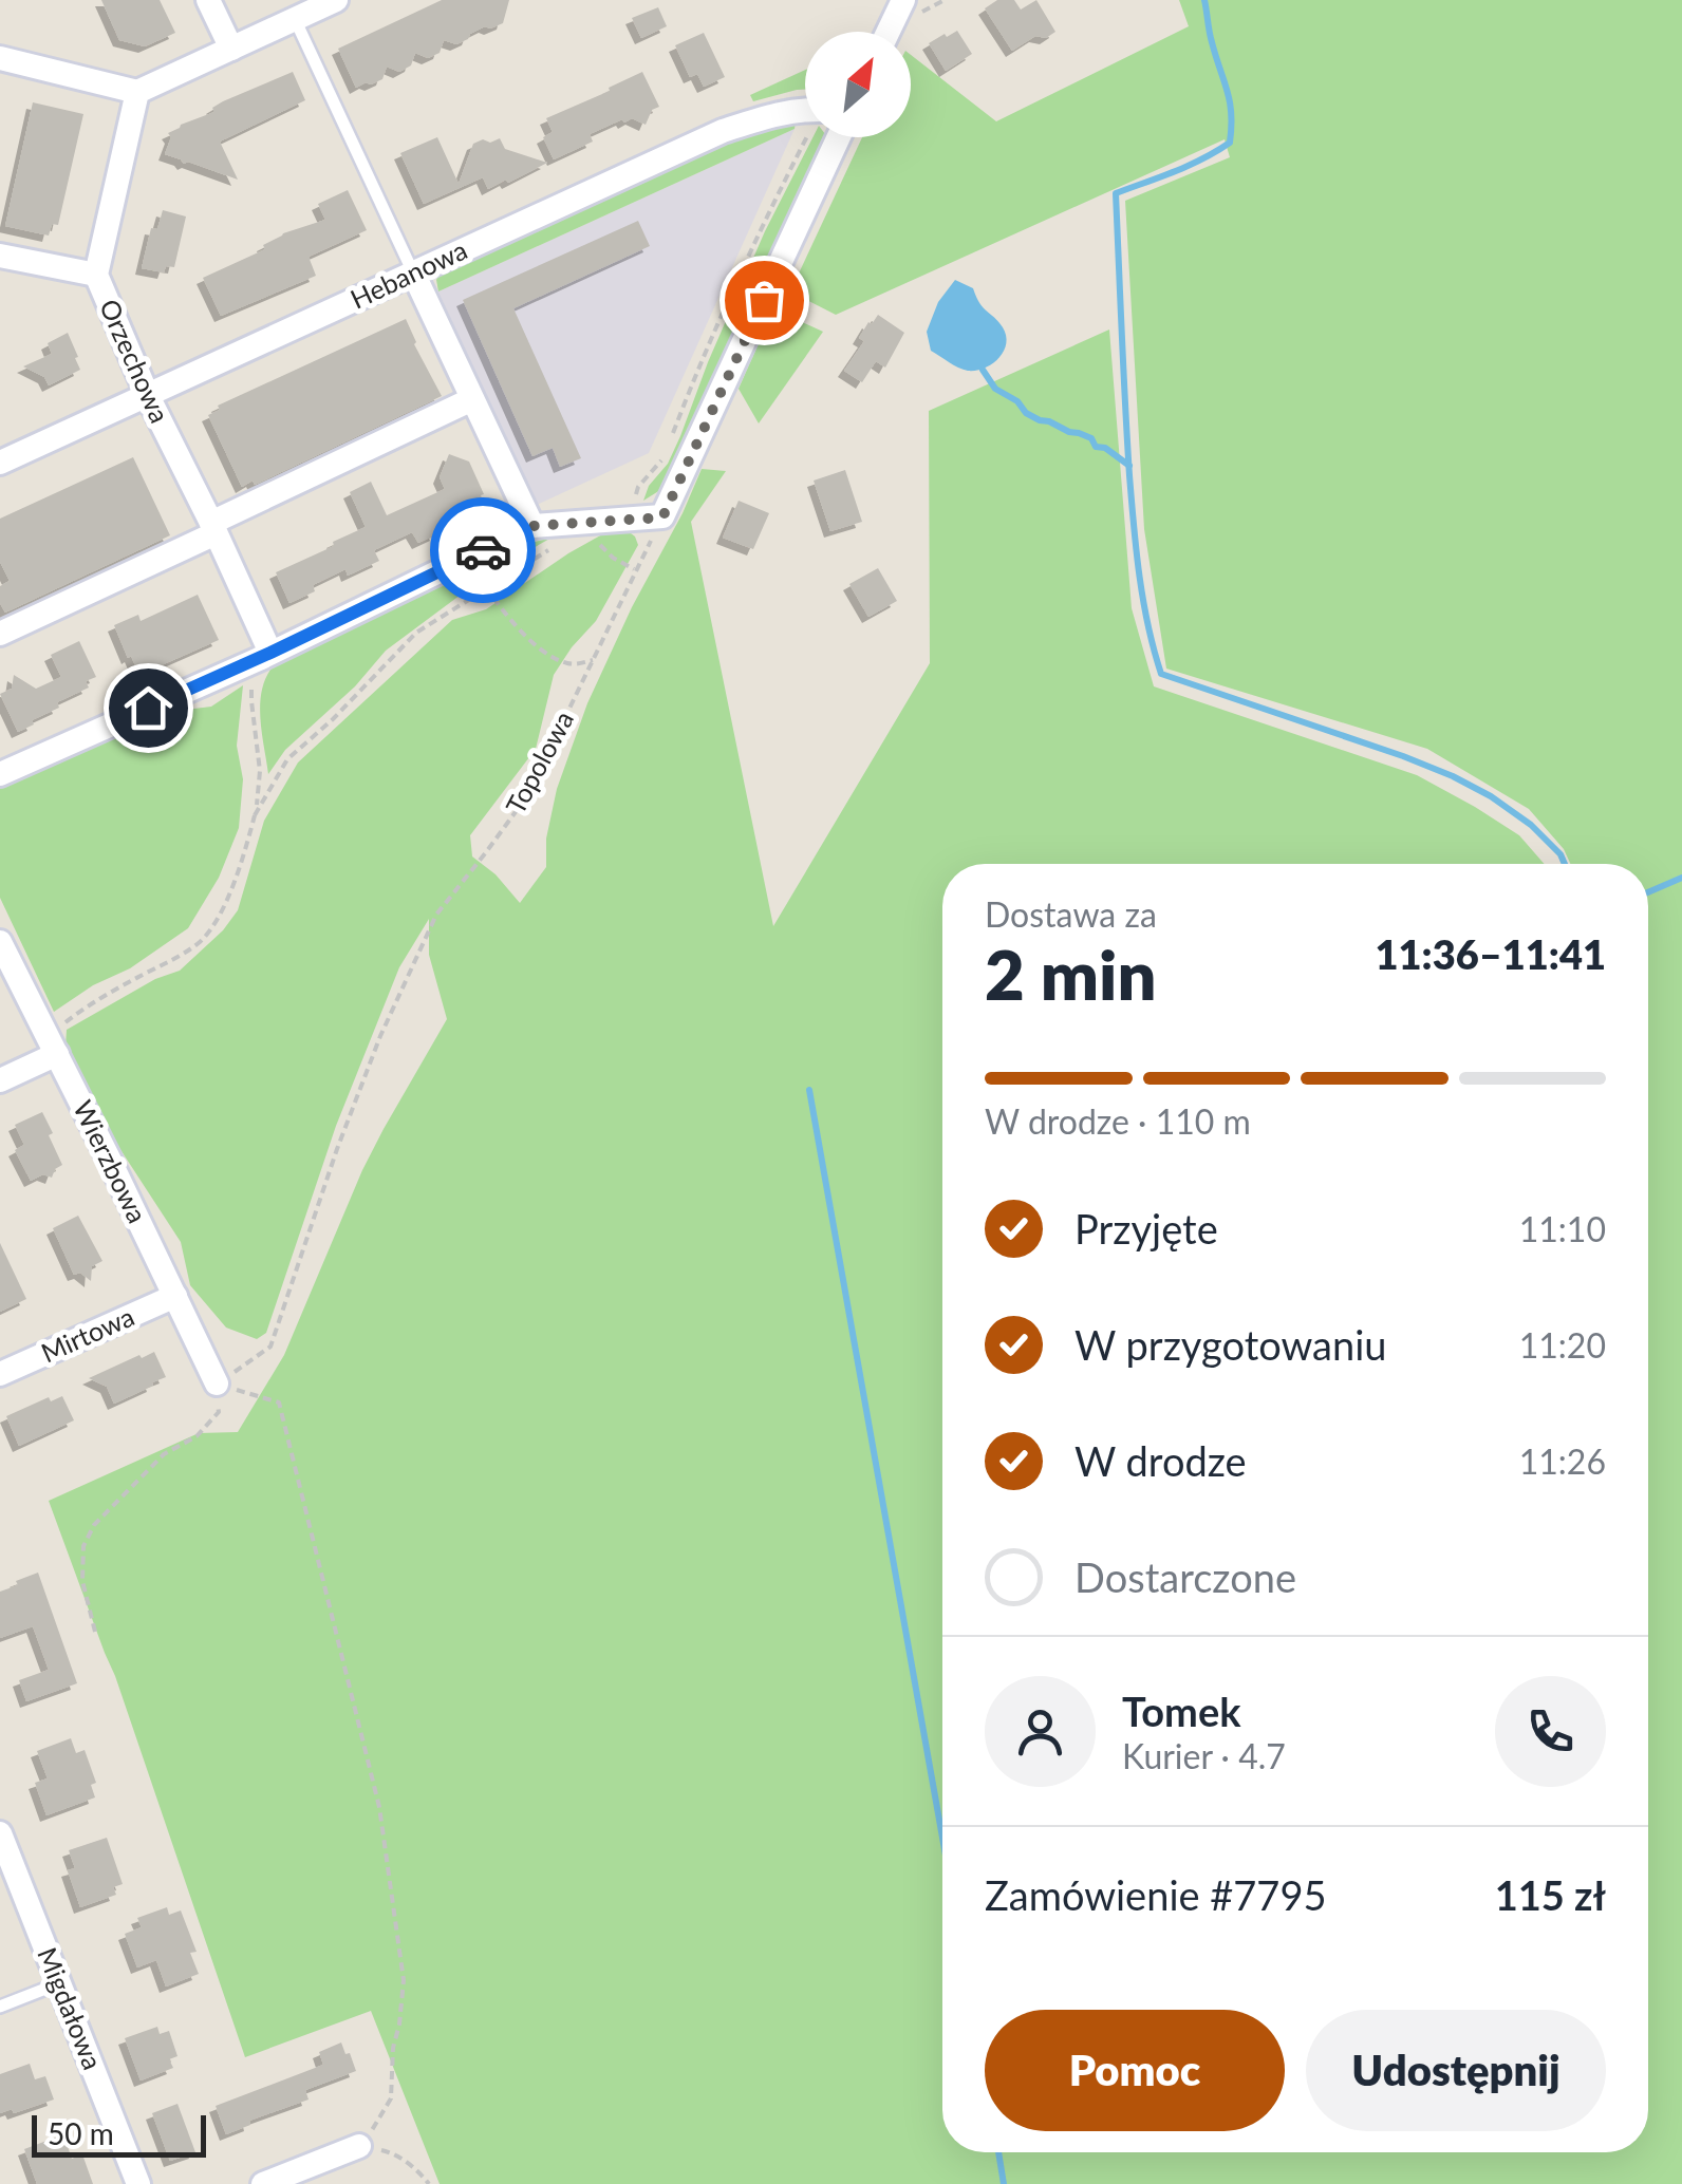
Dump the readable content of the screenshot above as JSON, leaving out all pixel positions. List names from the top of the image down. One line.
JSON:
{"streets":{"street":["Hebanowa","Orzechowa","Wierzbowa","Mirtowa","Migdałowa"],"path":["Topolowa"]},"crossings":[["Hebanowa","Orzechowa"],["Topolowa","Wierzbowa"],["Wierzbowa","Mirtowa"]],"scale_bar":"50 m","north":"top right","page":{"heading":["2 min","Dostawa za","11:36–11:41"],"panel":["Tomek","Kurier · 4.7","Zamówienie #7795","115 zł"],"bar":"W drodze · 110 m","list":[["Przyjęte","11:10"],["W przygotowaniu","11:20"],["W drodze","11:26"],"Dostarczone"],"buttons":["Pomoc","Udostępnij"],"scale":"50 m"}}
